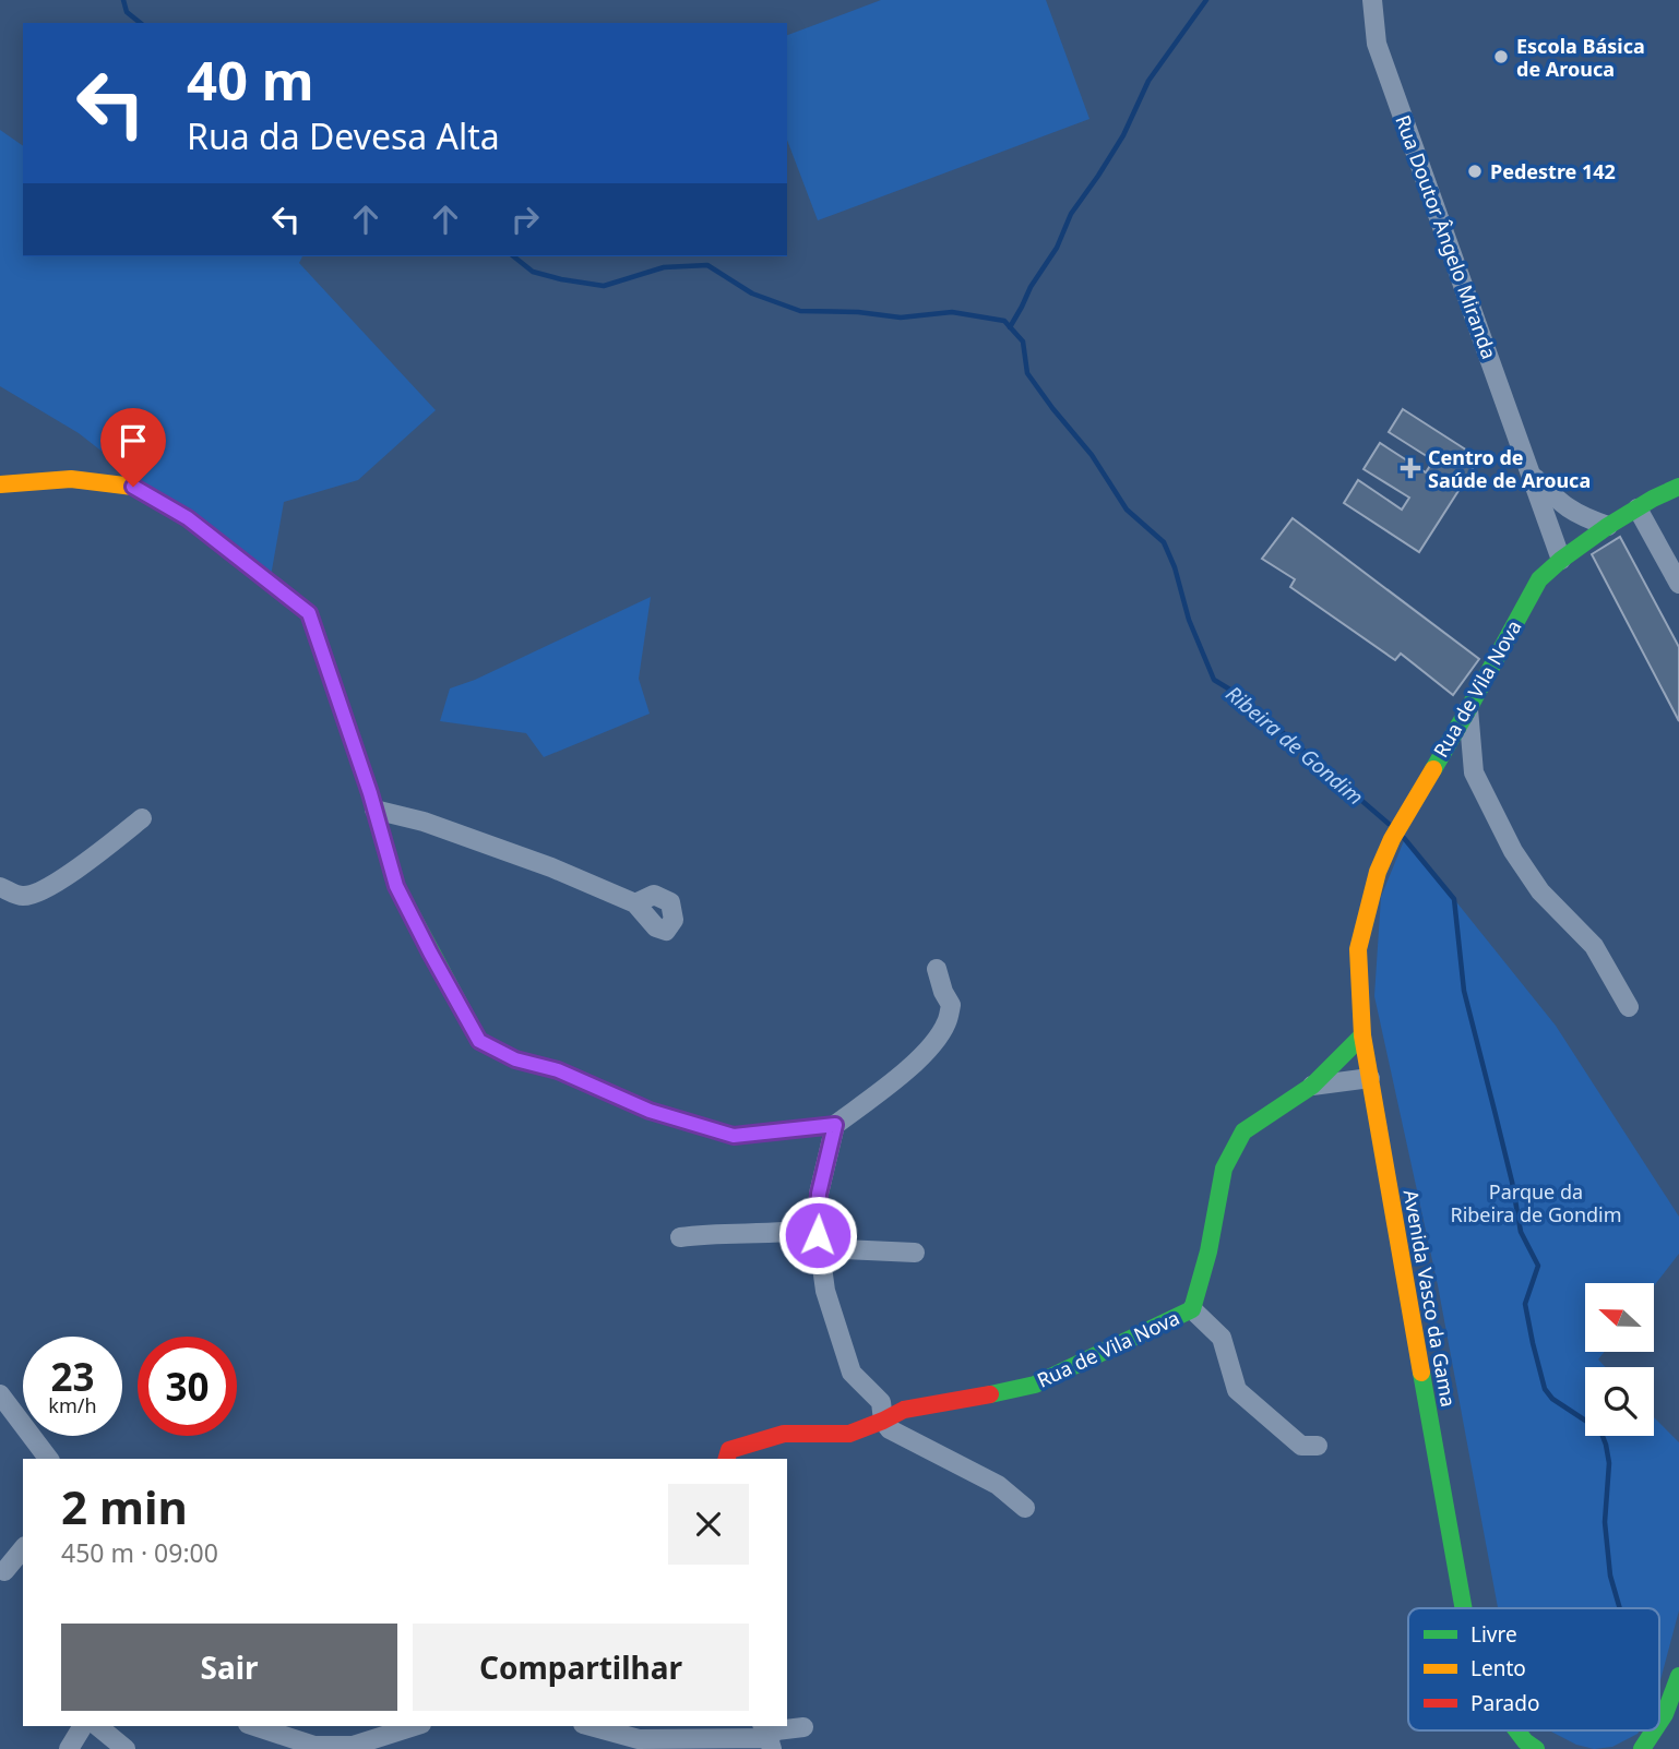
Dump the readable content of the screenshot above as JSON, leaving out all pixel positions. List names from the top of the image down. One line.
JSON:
{"streets":{"street":["Rua Doutor Ângelo Miranda","Rua de Vila Nova","Avenida Vasco da Gama"]},"crossings":[["Rua Doutor Ângelo Miranda","Rua de Vila Nova"],["Rua de Vila Nova","Avenida Vasco da Gama"]],"water":["Ribeira de Gondim"],"parks":["Parque da Ribeira de Gondim"],"places":{"other":["Escola Básica de Arouca","Pedestre 142"],"health":["Centro de Saúde de Arouca"]},"legend":["Livre","Lento","Parado"],"north":"left","page":{"turn":["40 m","Rua da Devesa Alta"],"speed":"23 km/h","limit":"30","heading":["2 min","450 m · 09:00"],"buttons":["Sair","Compartilhar"]}}
